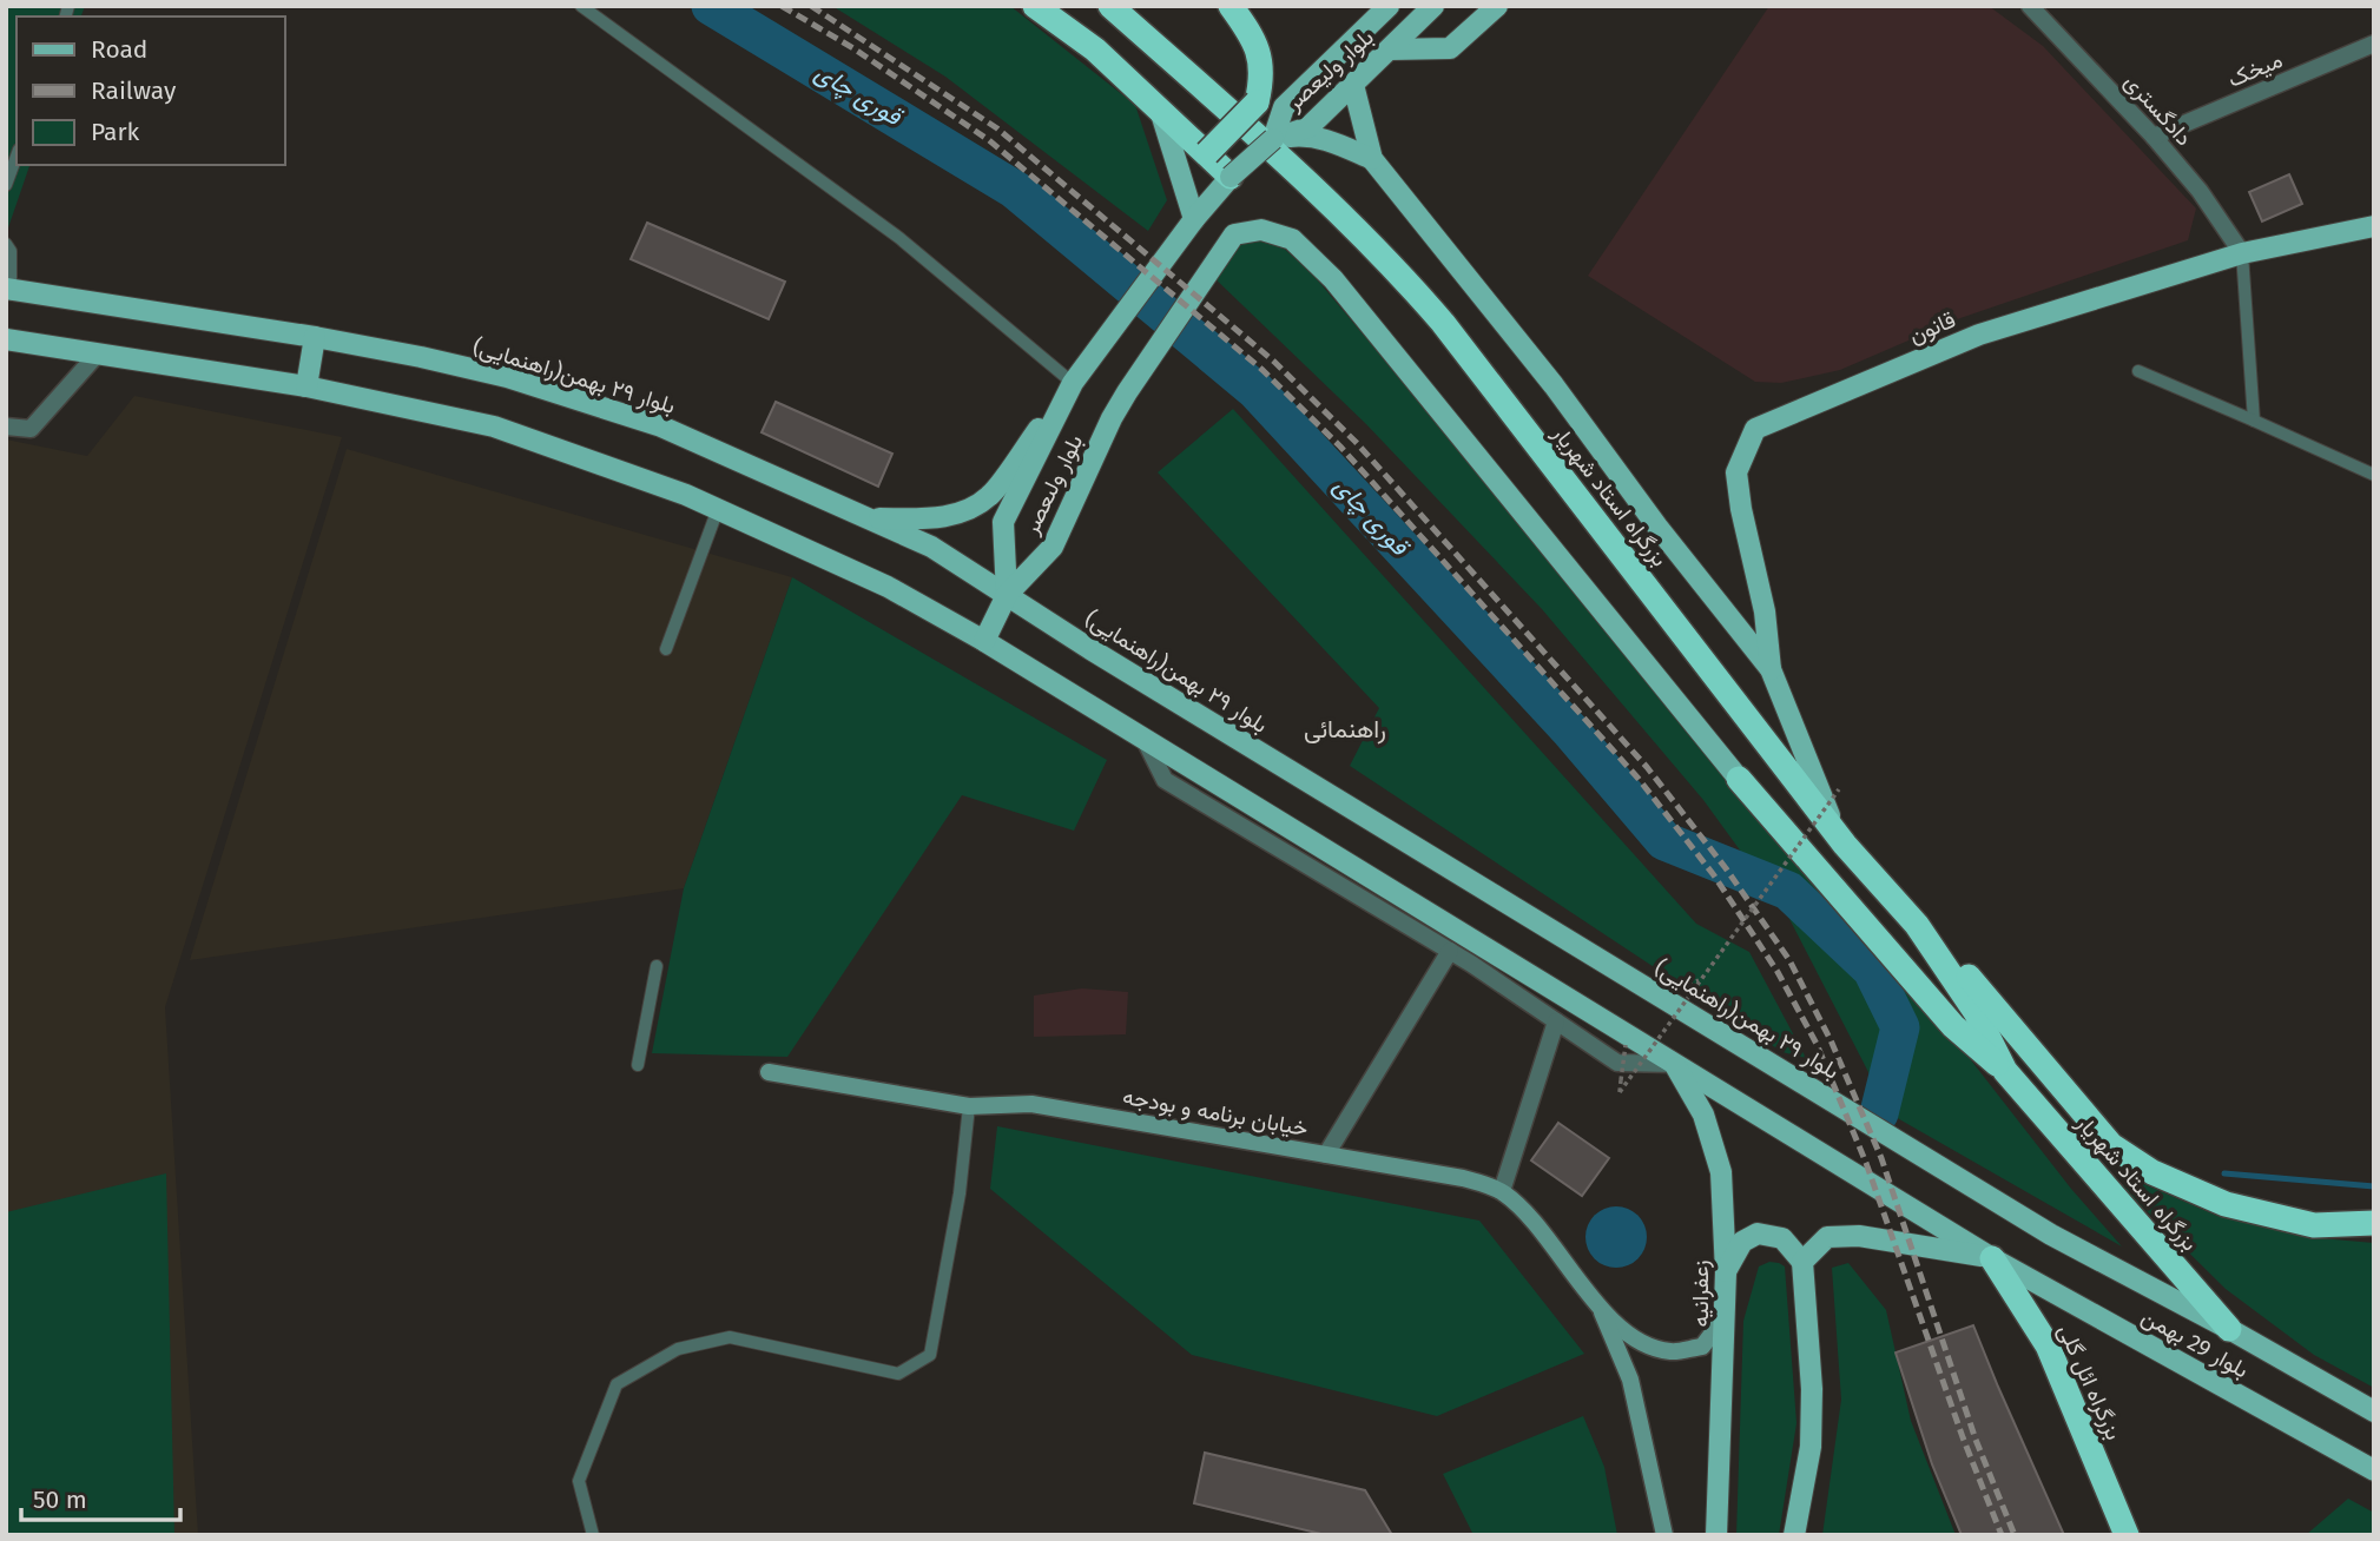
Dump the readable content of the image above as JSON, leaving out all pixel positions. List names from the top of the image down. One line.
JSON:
{"streets":{"highway":["بزرگراه استاد شهریار","بزرگراه ائل گلی"],"main road":["بلوار ولیعصر","قانون","بلوار ٢٩ بهمن(راهنمایی)","بلوار ولىعصر","زعفرانیه","بلوار 29 بهمن"],"street":["میخک","دادگستری","خیابان برنامه و بودجه"]},"crossings":[["بلوار ولیعصر","بلوار ولىعصر"],["میخک","دادگستری"],["دادگستری","قانون"],["بلوار ٢٩ بهمن(راهنمایی)","بلوار ولىعصر"],["بلوار ٢٩ بهمن(راهنمایی)","بزرگراه استاد شهریار"],["بلوار ٢٩ بهمن(راهنمایی)","بلوار 29 بهمن"],["بلوار ولىعصر","بزرگراه استاد شهریار"],["بزرگراه استاد شهریار","بلوار 29 بهمن"],["خیابان برنامه و بودجه","زعفرانیه"],["بلوار 29 بهمن","بزرگراه ائل گلی"]],"districts":["راهنمائی"],"water":["قوری چای"],"legend":["Road","Railway","Park"],"scale_bar":"50 m"}
